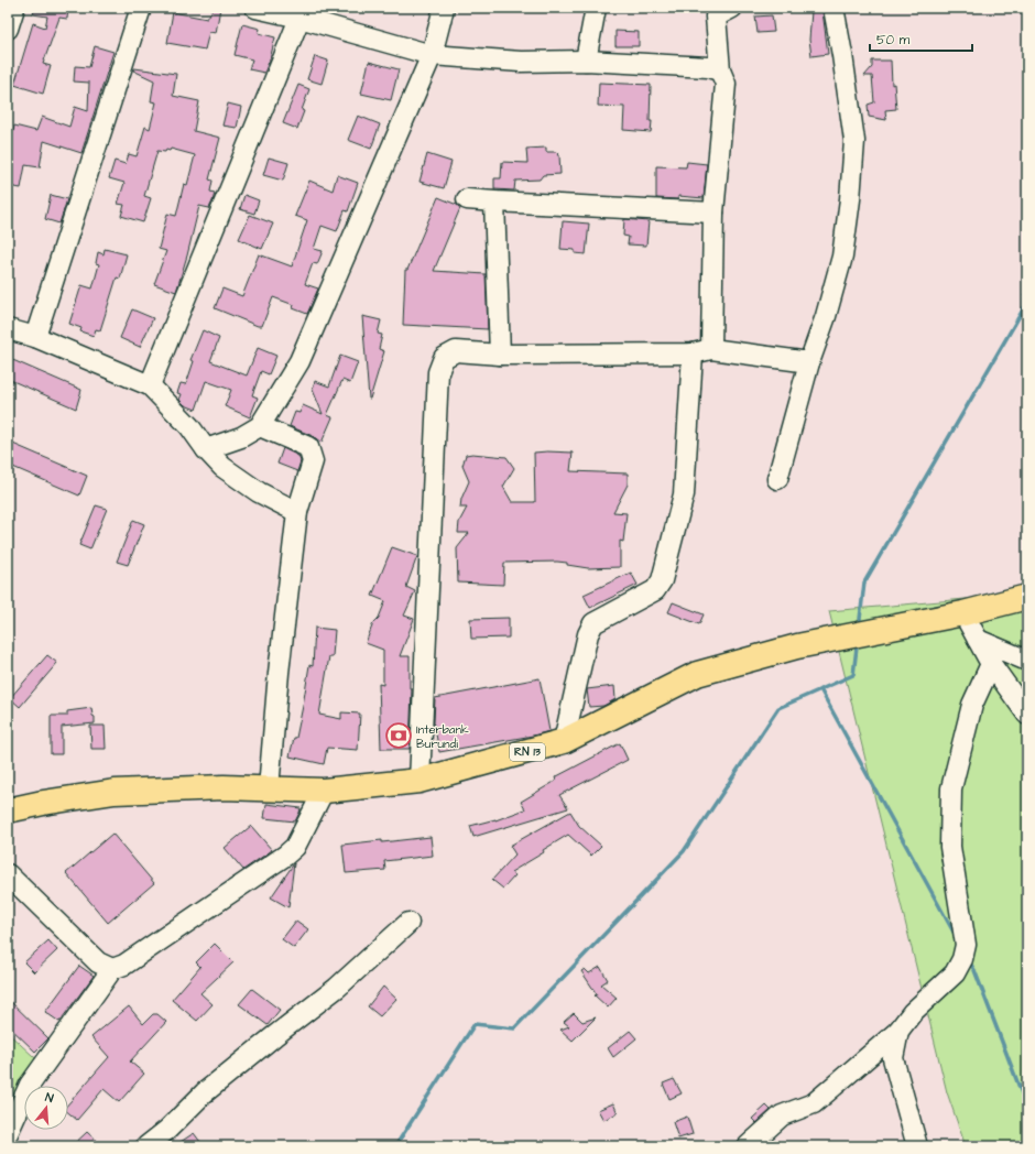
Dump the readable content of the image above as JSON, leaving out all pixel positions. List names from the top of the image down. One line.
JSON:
{"streets":{"main road":["RN 13"]},"places":{"bank":["Interbank Burundi"]},"scale_bar":"50 m","north":"top"}
